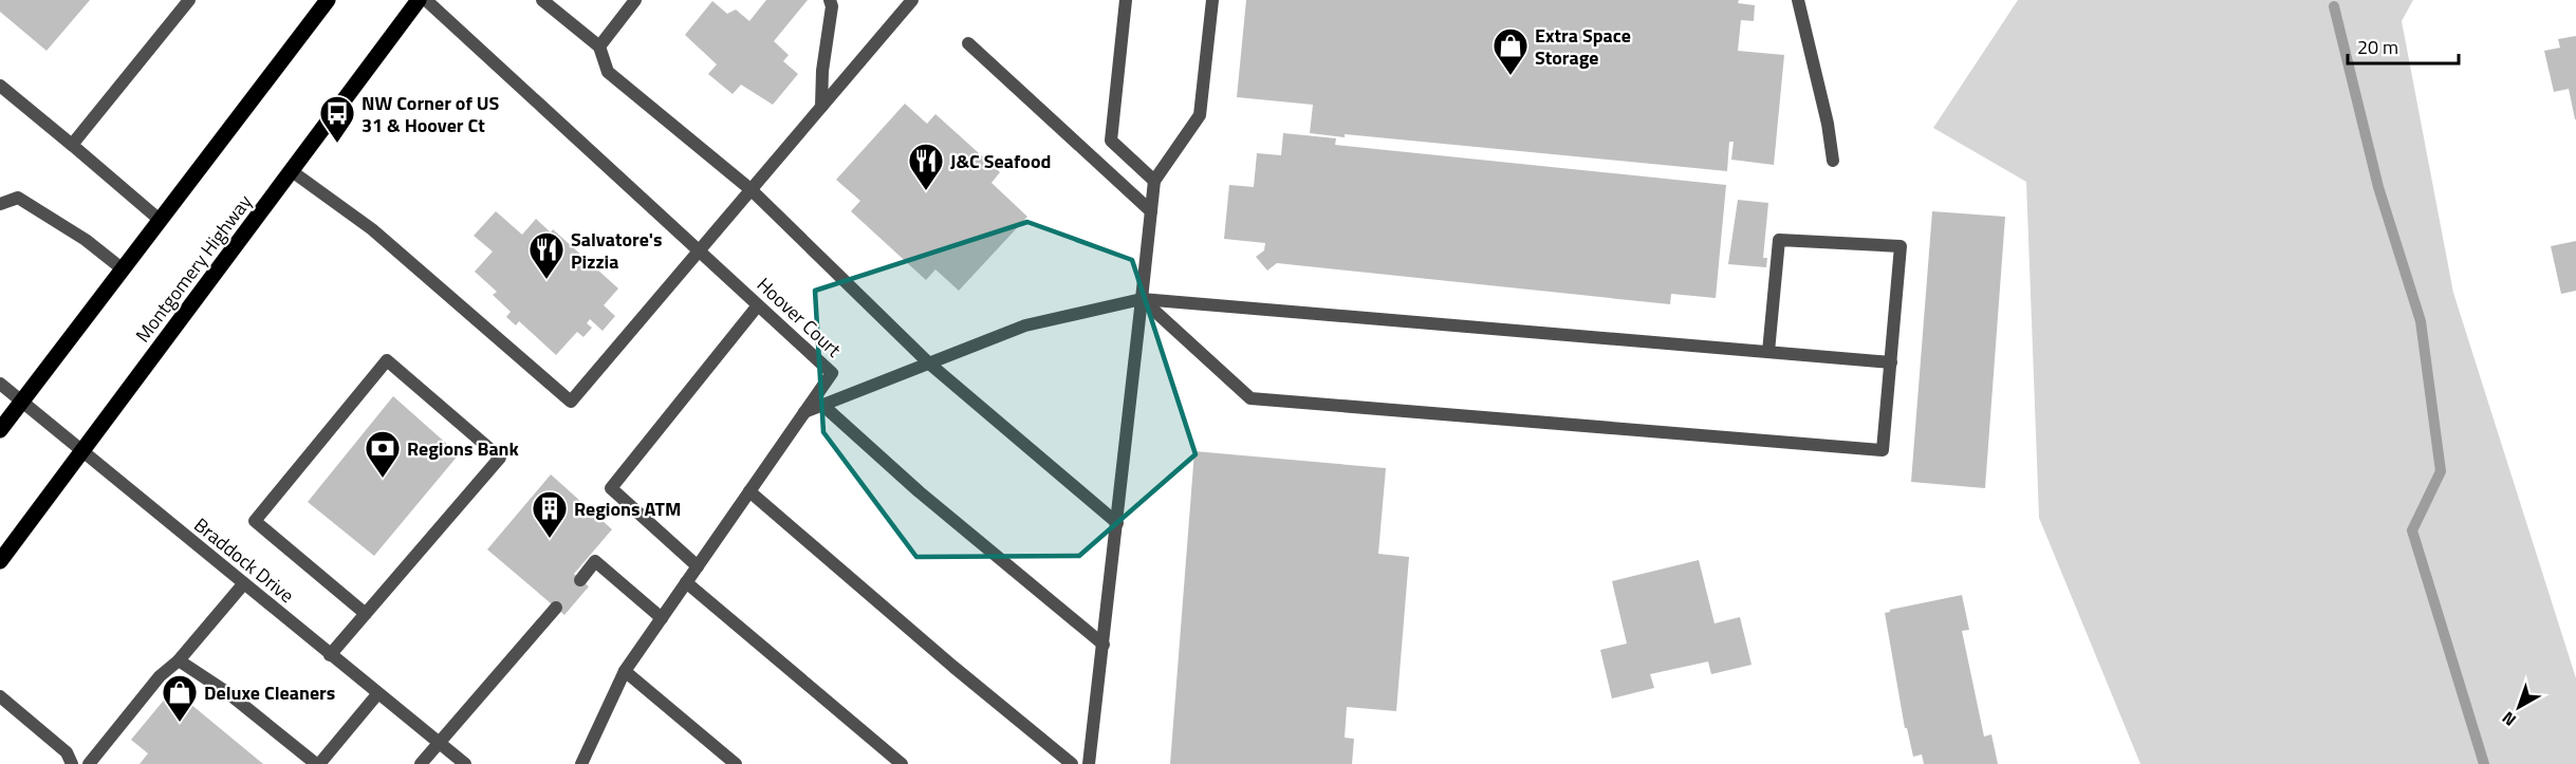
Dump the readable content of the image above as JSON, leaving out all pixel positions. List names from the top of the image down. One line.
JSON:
{"streets":{"main road":["Montgomery Highway"],"street":["Hoover Court","Braddock Drive"]},"crossings":[["Montgomery Highway","Braddock Drive"]],"places":{"shop":["Extra Space Storage","Deluxe Cleaners"],"bus stop":["NW Corner of US 31 & Hoover Ct"],"restaurant":["J&C Seafood","Salvatore's Pizzia"],"bank":["Regions Bank"],"building":["Regions ATM"]},"scale_bar":"20 m","north":"bottom left"}
